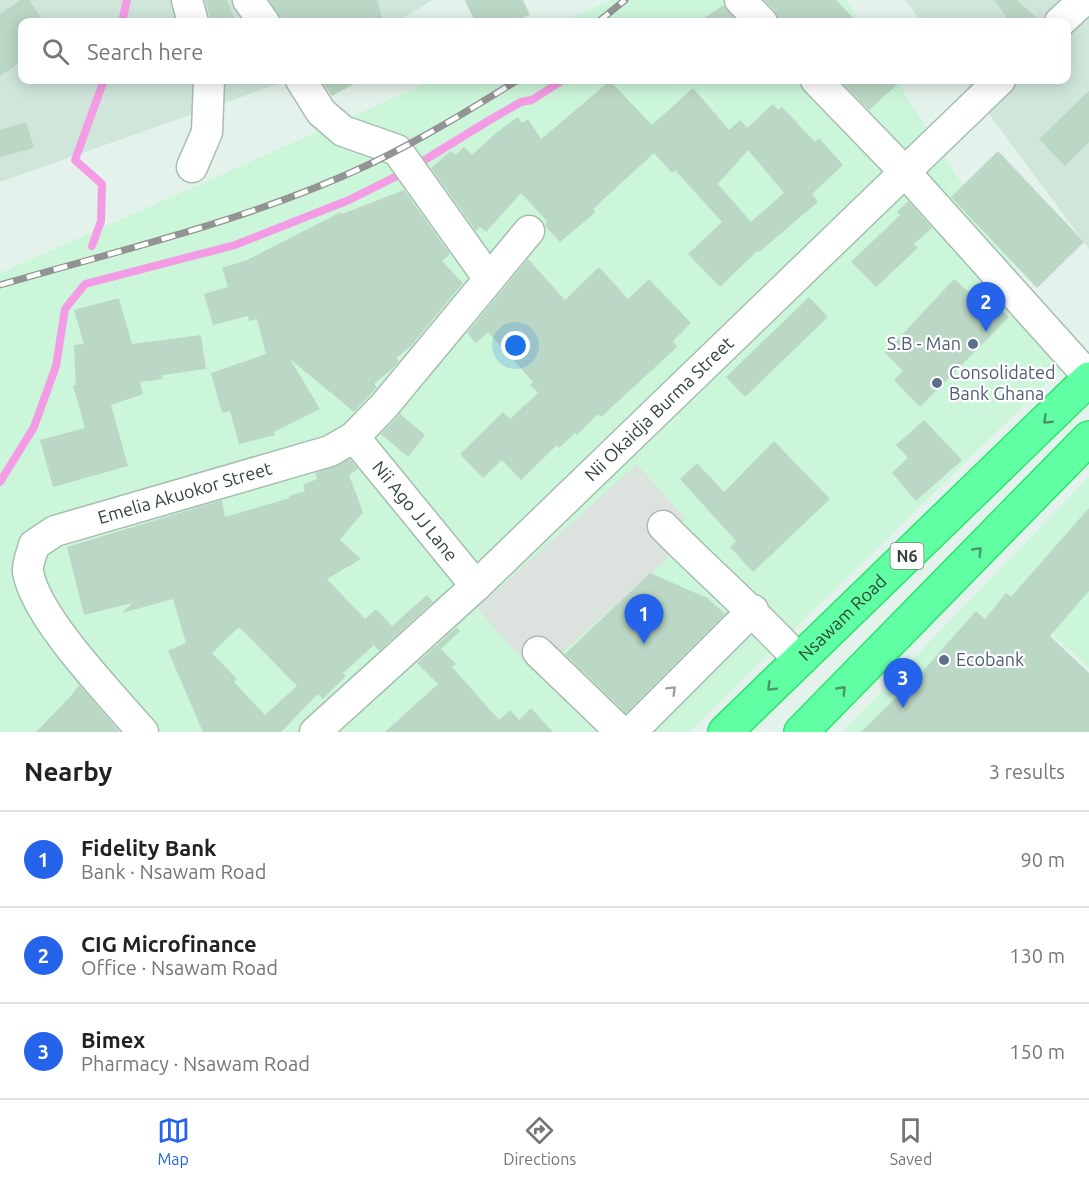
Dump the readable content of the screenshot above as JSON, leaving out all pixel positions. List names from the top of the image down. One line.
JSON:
{"streets":{"highway":["N6","Nsawam Road"],"street":["Nii Okaidja Burma Street","Emelia Akuokor Street","Nii Ago JJ Lane"]},"crossings":[["Nii Okaidja Burma Street","Nii Ago JJ Lane"],["Emelia Akuokor Street","Nii Ago JJ Lane"]],"places":["S.B - Man","Consolidated Bank Ghana","Ecobank"],"page":{"search":"Search here","pins":["2","1","3"],"heading":["Nearby","3 results"],"list":[{"mark":"1","name":"Fidelity Bank","note":"Bank · Nsawam Road","value":"90 m"},{"mark":"2","name":"CIG Microfinance","note":"Office · Nsawam Road","value":"130 m"},{"mark":"3","name":"Bimex","note":"Pharmacy · Nsawam Road","value":"150 m"}],"nav":["Map","Directions","Saved"]}}
